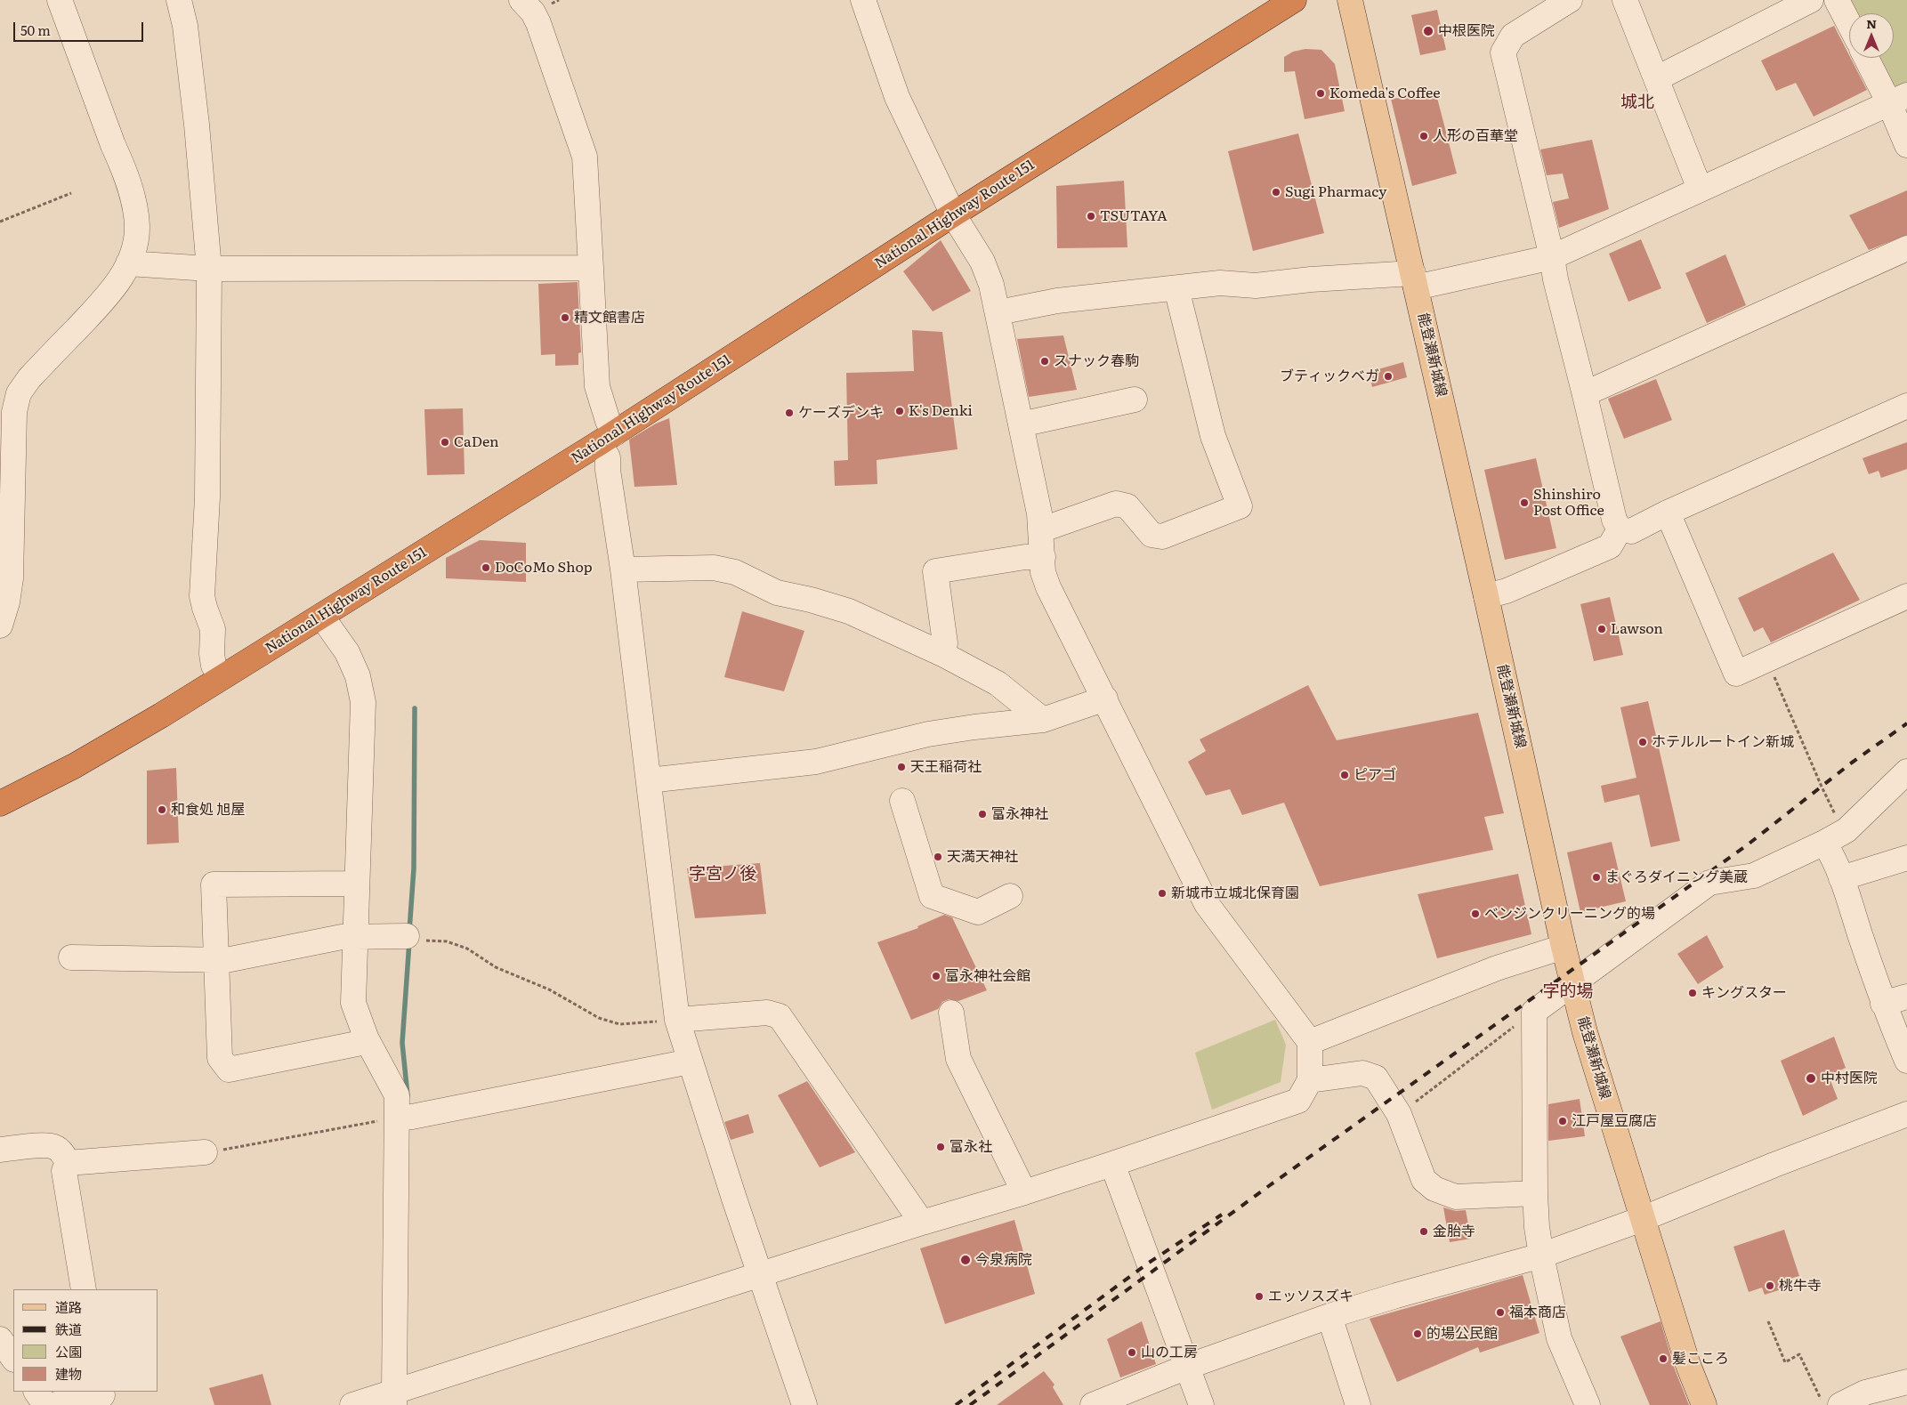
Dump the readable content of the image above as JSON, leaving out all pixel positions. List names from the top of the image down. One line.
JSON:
{"streets":{"highway":["National Highway Route 151"],"main road":["能登瀬新城線"]},"districts":["城北","字宮ノ後","字的場"],"places":["中根医院","Komeda's Coffee","人形の百華堂","Sugi Pharmacy","TSUTAYA","精文館書店","スナック春駒","ブティックベガ","K's Denki","ケーズデンキ","CaDen","Shinshiro Post Office","DoCoMo Shop","Lawson","ホテルルートイン新城","天王稲荷社","ピアゴ","和食処 旭屋","富永神社","天満天神社","まぐろダイニング美蔵","新城市立城北保育園","ベンジンクリーニング的場","富永神社会館","キングスター","中村医院","江戸屋豆腐店","富永社","金胎寺","今泉病院","桃牛寺","エッソスズキ","福本商店","的場公民館","山の工房","髪こころ"],"legend":["道路","鉄道","公園","建物"],"scale_bar":"50 m","north":"top"}
